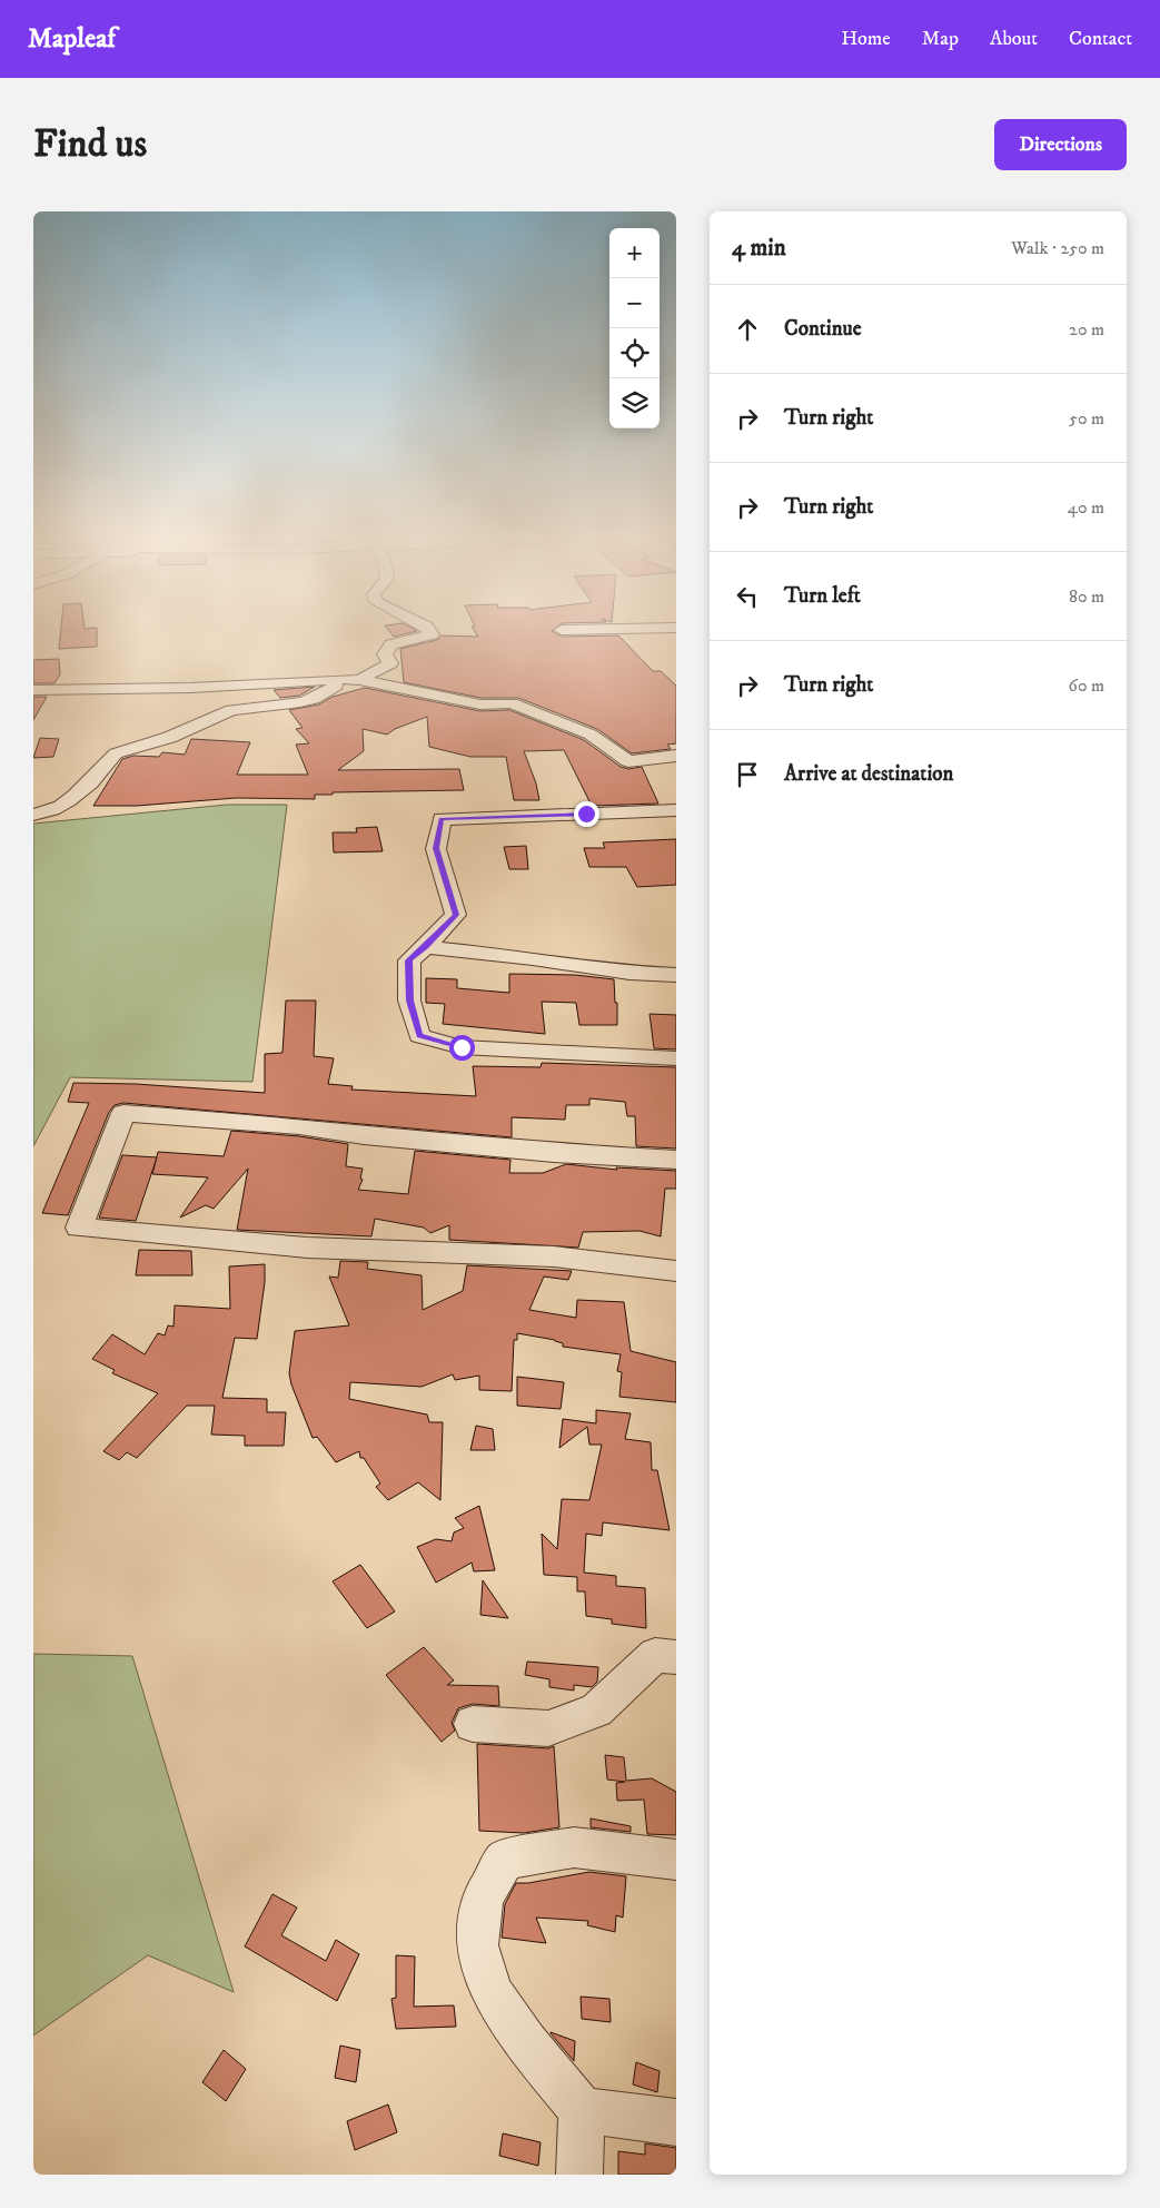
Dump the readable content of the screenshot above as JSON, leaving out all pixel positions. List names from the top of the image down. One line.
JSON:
{"page":{"header":"Mapleaf","nav":["Home","Map","About","Contact"],"buttons":"Directions","title":"Find us","heading":["4 min","Walk · 250 m"],"map_buttons":["+","−"],"list":[["Continue","20 m"],["Turn right","50 m"],["Turn right","40 m"],["Turn left","80 m"],["Turn right","60 m"],"Arrive at destination"]}}
